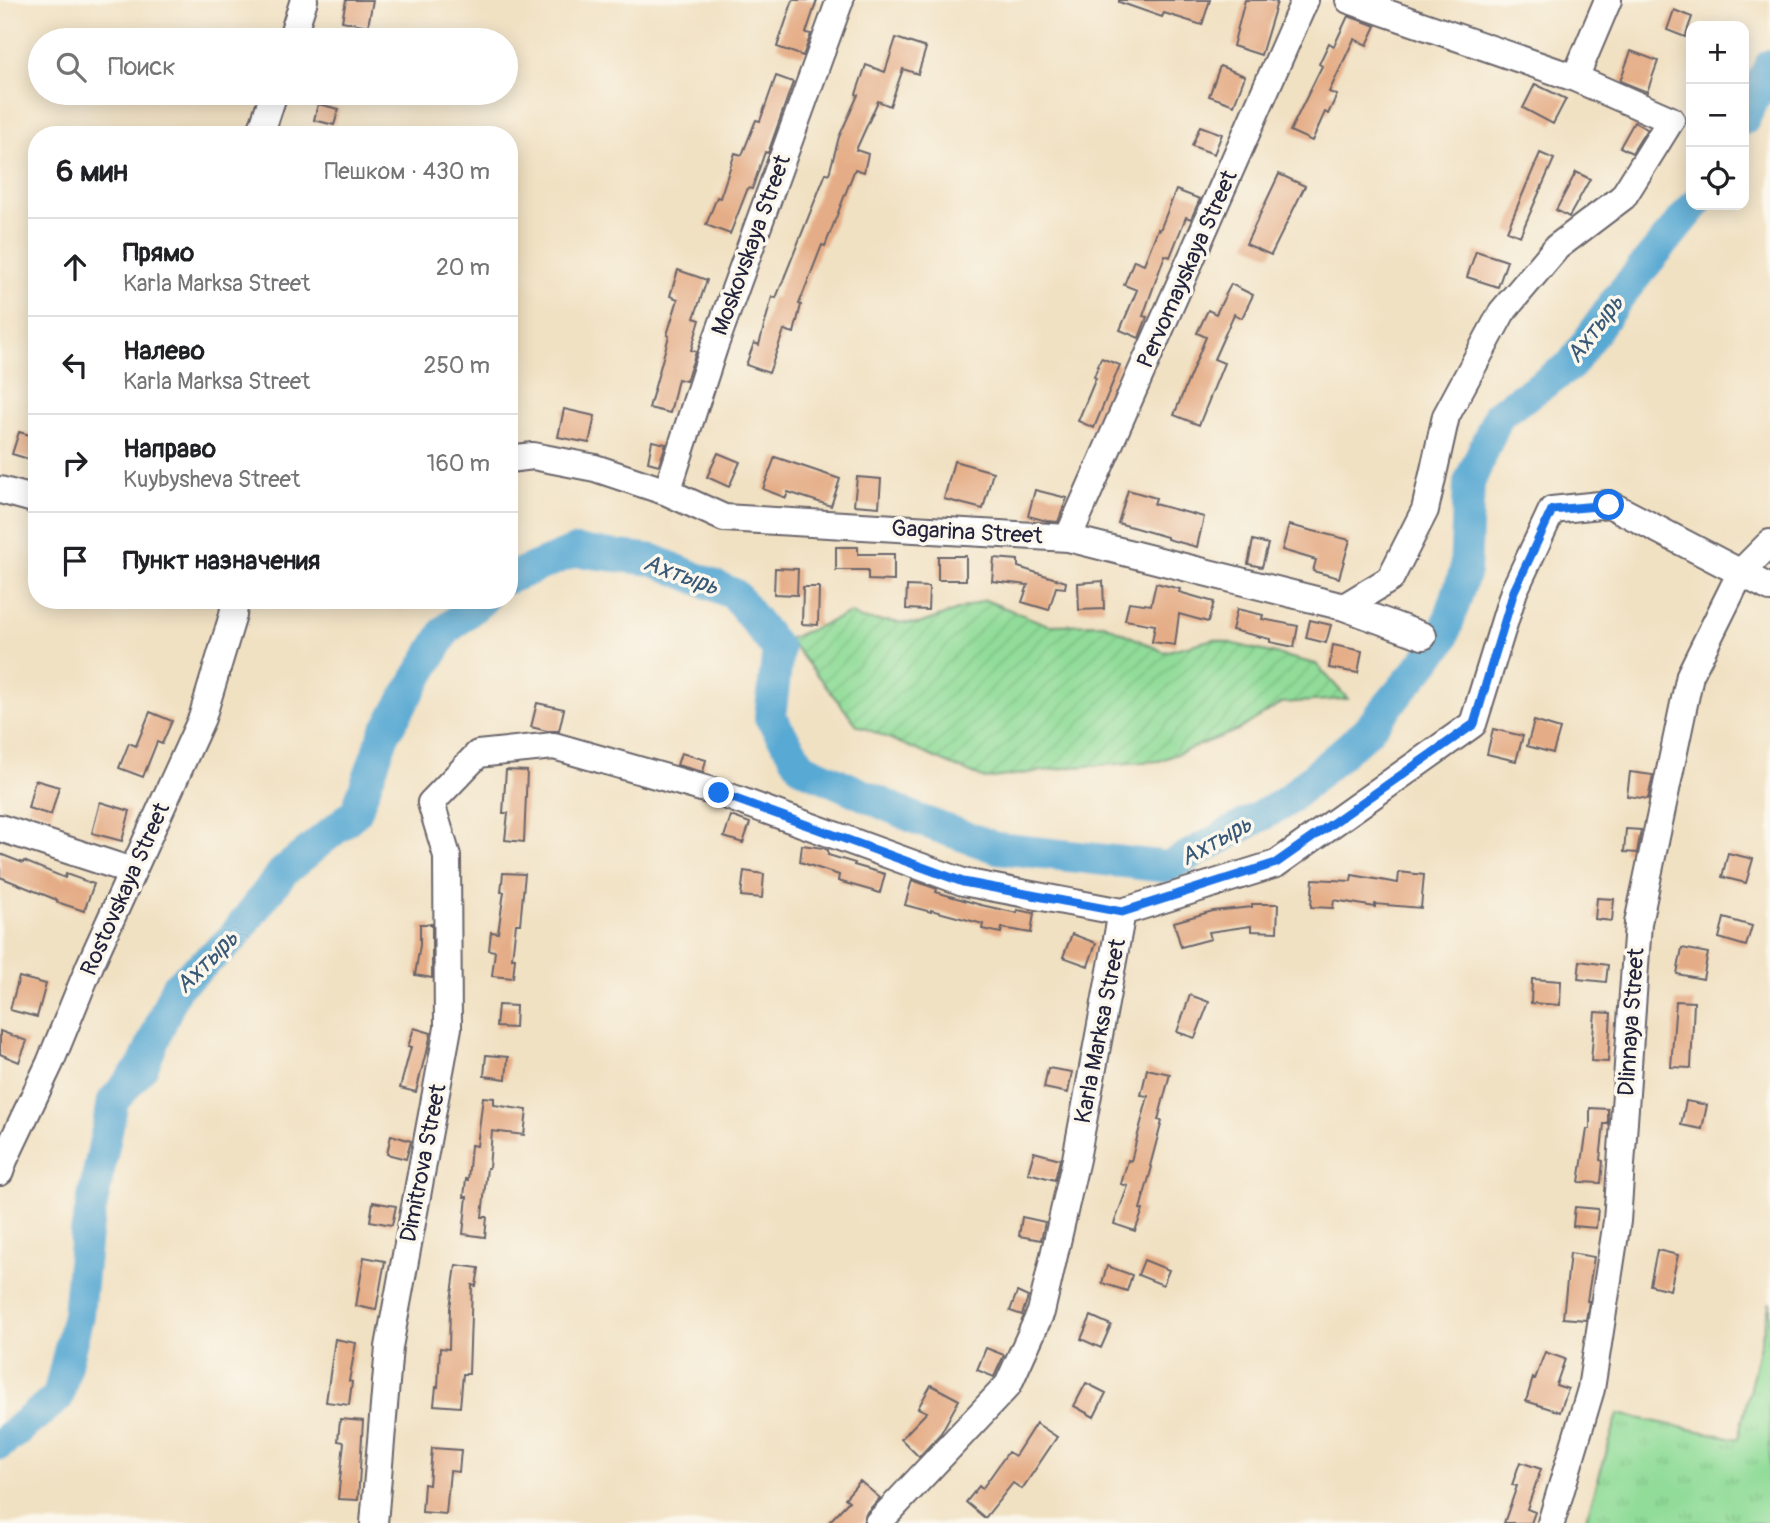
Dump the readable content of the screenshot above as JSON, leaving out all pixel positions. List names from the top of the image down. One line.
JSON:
{"streets":{"street":["Moskovskaya Street","Pervomayskaya Street","Gagarina Street","Rostovskaya Street","Dlinnaya Street","Karla Marksa Street","Dimitrova Street"]},"crossings":[["Moskovskaya Street","Gagarina Street"],["Pervomayskaya Street","Gagarina Street"],["Dlinnaya Street","Karla Marksa Street"],["Karla Marksa Street","Dimitrova Street"]],"water":["Ахтырь"],"page":{"map_buttons":["+","−"],"search":"Поиск","heading":["6 мин","Пешком · 430 m"],"list":[["Прямо","Karla Marksa Street","20 m"],["Налево","Karla Marksa Street","250 m"],["Направо","Kuybysheva Street","160 m"],"Пункт назначения"]}}
